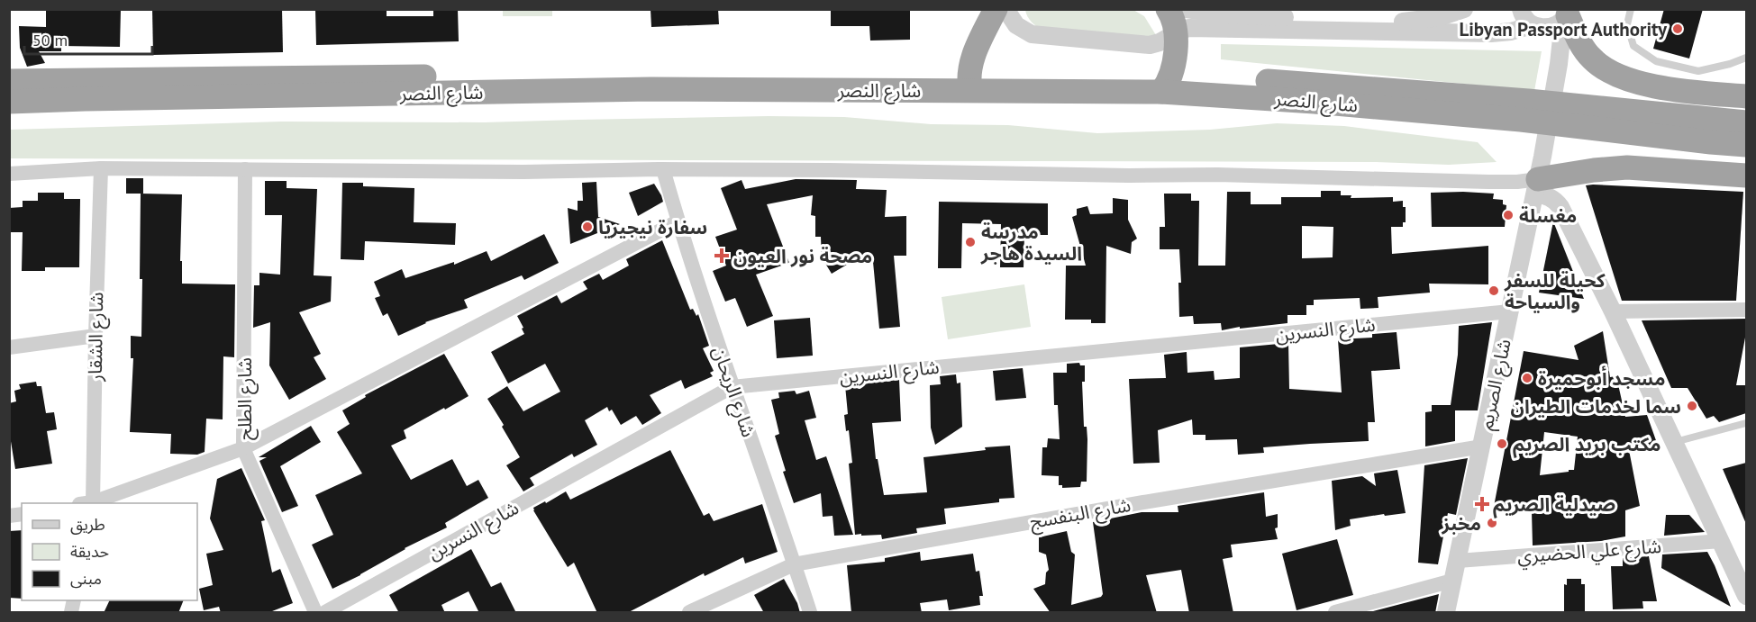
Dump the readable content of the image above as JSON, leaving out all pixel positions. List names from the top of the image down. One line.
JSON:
{"streets":{"highway":["شارع النصر"],"street":["شارع النسرين","شارع الشقار","شارع الصريم","شارع الريحان","شارع الطلح","شارع البنفسج","شارع علي الحضيري"]},"crossings":[["شارع النسرين","شارع الصريم"],["شارع النسرين","شارع الريحان"],["شارع الصريم","شارع البنفسج"],["شارع الصريم","شارع علي الحضيري"],["شارع الريحان","شارع البنفسج"]],"places":{"other":["Libyan Passport Authority","مغسلة","سفارة نيجيريا","مدرسة السيدة هاجر","كحيلة للسفر والسياحة","مسجد أبوحميرة","سما لخدمات الطيران","مكتب بريد الصريم","مخبز"],"health":["مصحة نور العيون","صيدلية الصريم"]},"legend":["طريق","حديقة","مبنى"],"scale_bar":"50 m"}
